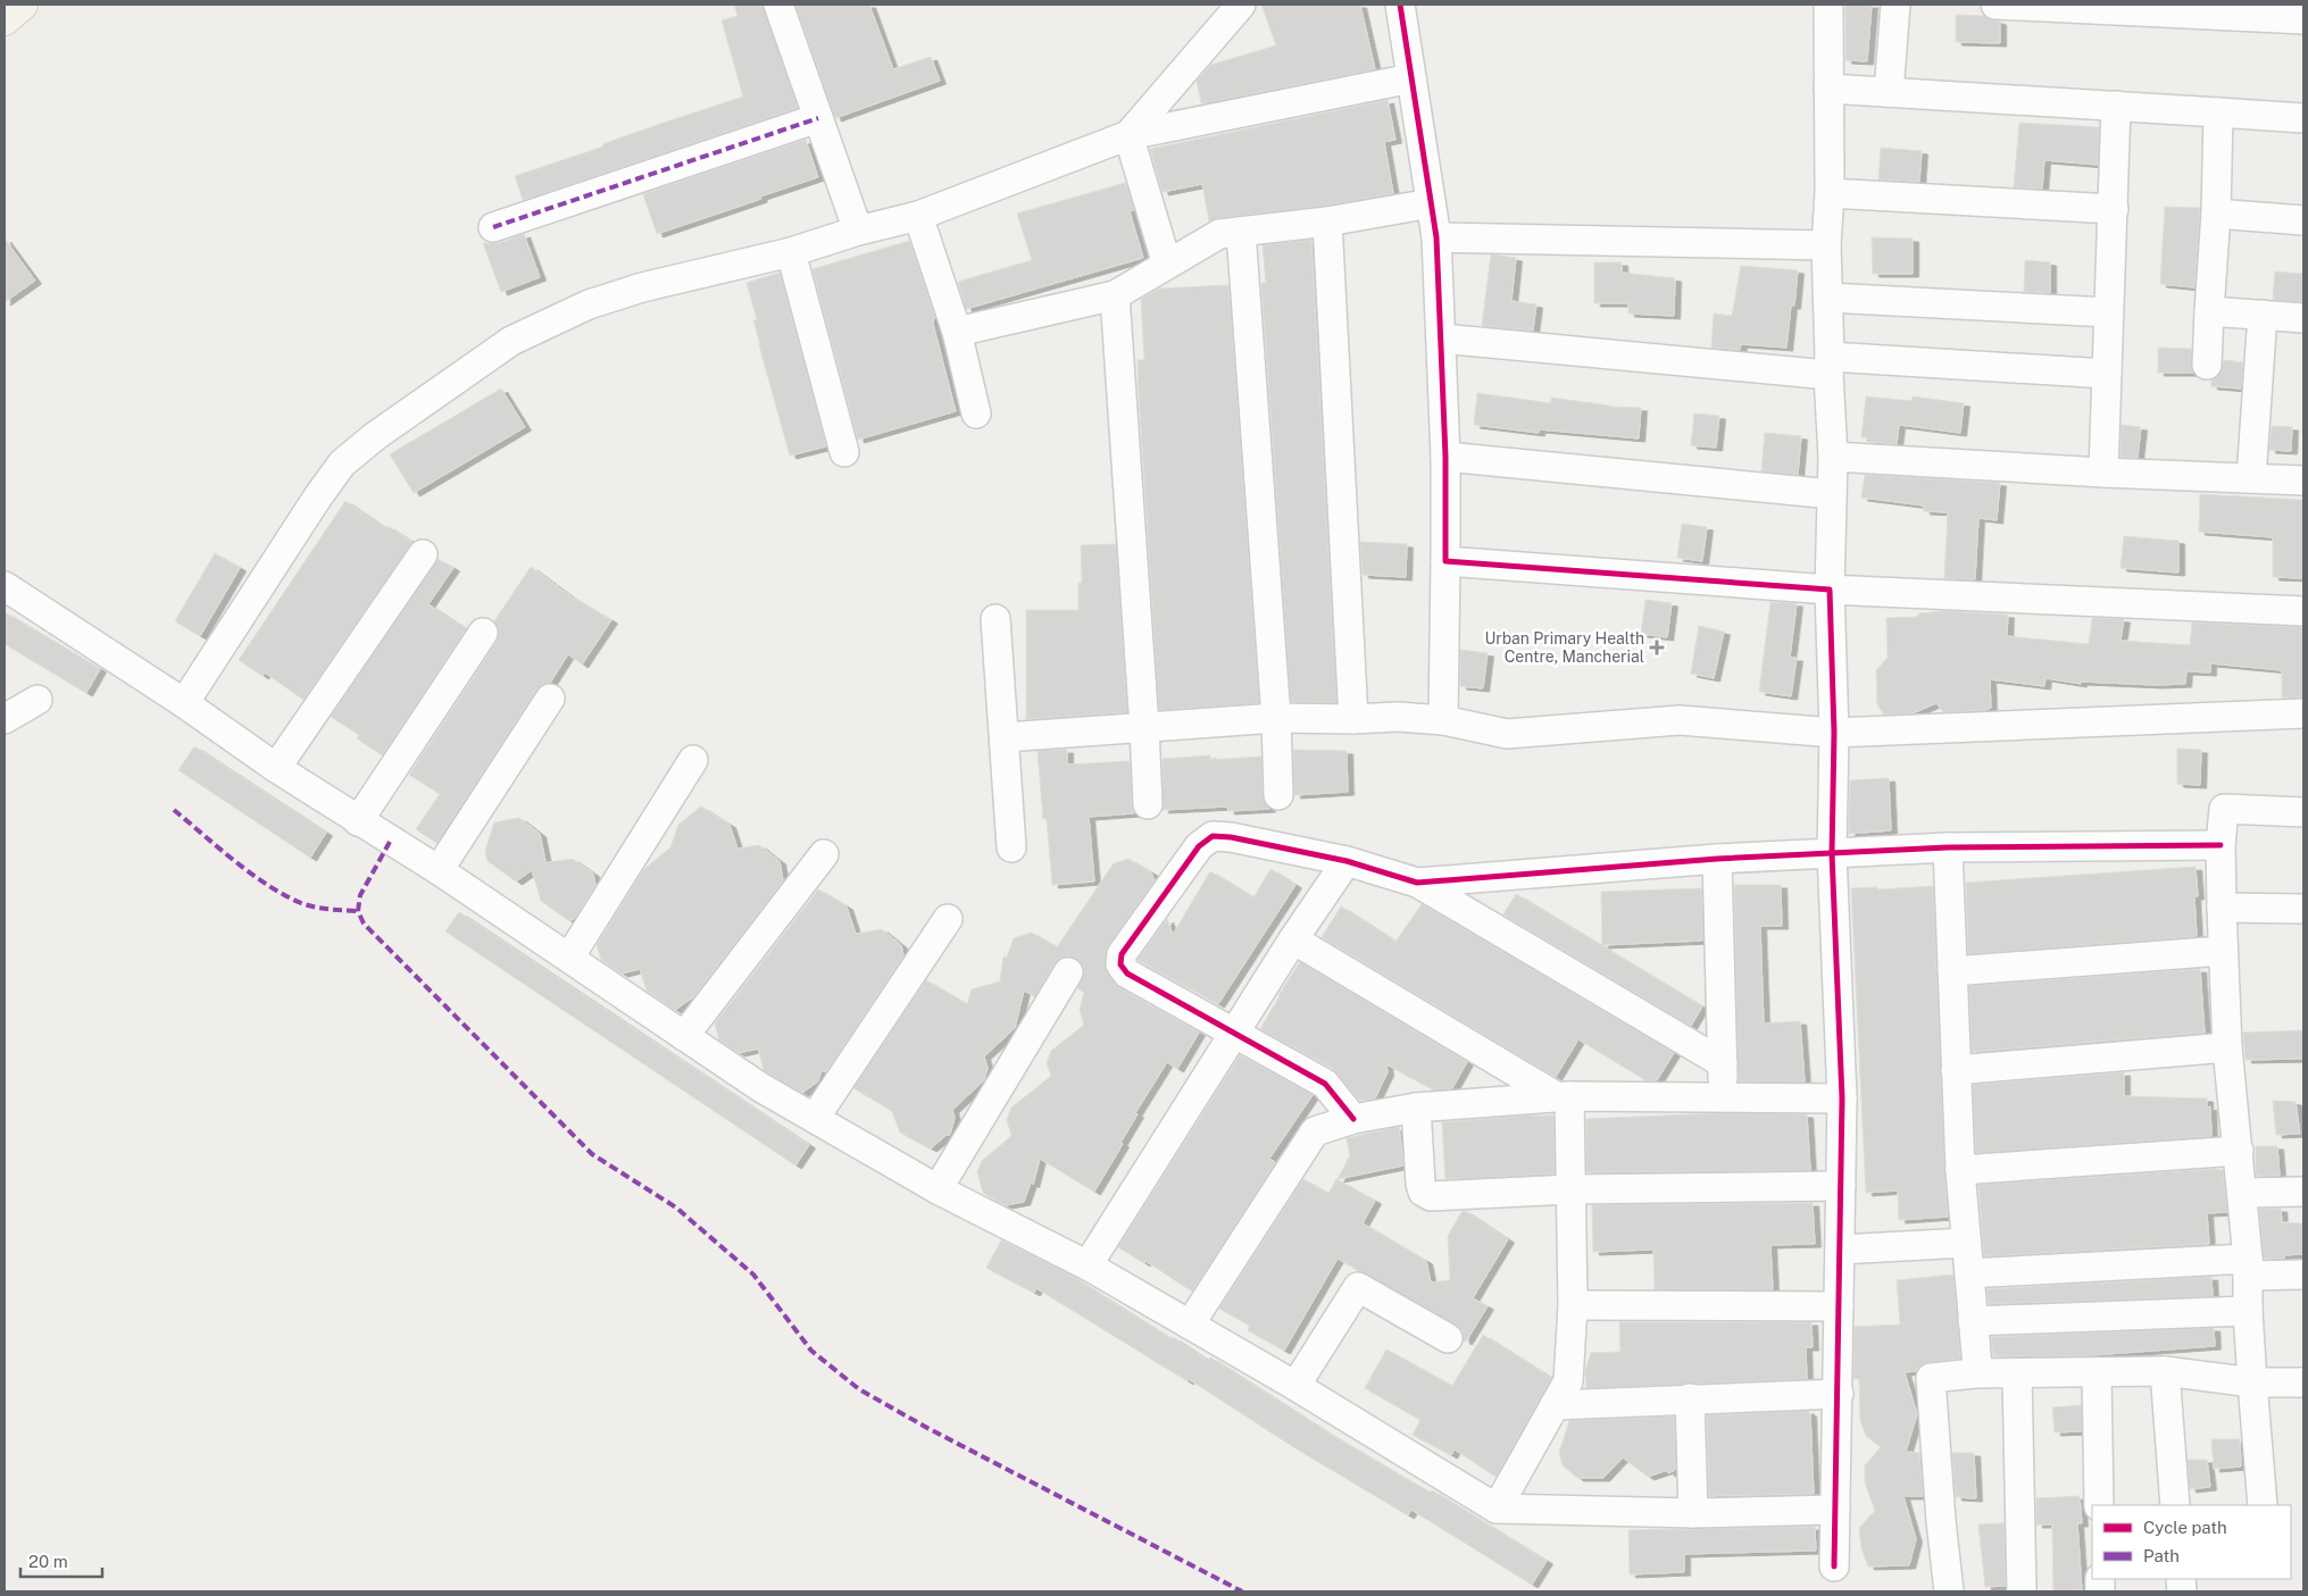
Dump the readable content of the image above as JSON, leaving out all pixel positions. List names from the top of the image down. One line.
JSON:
{"places":{"health":["Urban Primary Health Centre, Mancherial"]},"legend":["Cycle path","Path"],"scale_bar":"20 m"}
